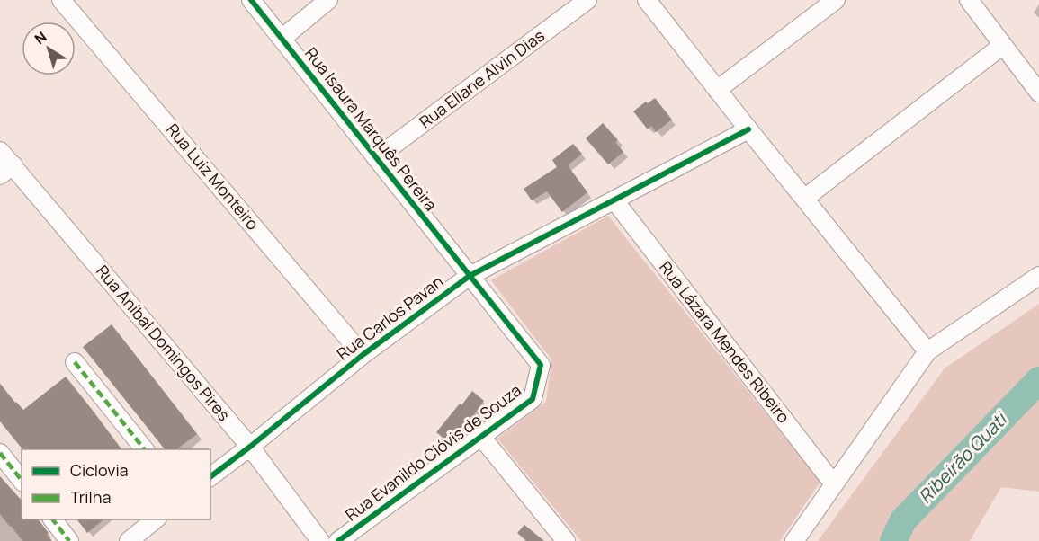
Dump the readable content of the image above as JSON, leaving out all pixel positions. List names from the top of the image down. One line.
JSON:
{"streets":{"street":["Rua Eliane Alvin Dias","Rua Isaura Marquês Pereira","Rua Luiz Monteiro","Rua Carlos Pavan","Rua Lázara Mendes Ribeiro","Rua Aníbal Domingos Pires","Rua Evanildo Clóvis de Souza"]},"crossings":[["Rua Eliane Alvin Dias","Rua Isaura Marquês Pereira"],["Rua Isaura Marquês Pereira","Rua Carlos Pavan"],["Rua Isaura Marquês Pereira","Rua Evanildo Clóvis de Souza"],["Rua Luiz Monteiro","Rua Carlos Pavan"],["Rua Carlos Pavan","Rua Lázara Mendes Ribeiro"],["Rua Carlos Pavan","Rua Aníbal Domingos Pires"],["Rua Carlos Pavan","Rua Evanildo Clóvis de Souza"]],"water":["Ribeirão Quati"],"legend":["Ciclovia","Trilha"],"north":"top left"}
